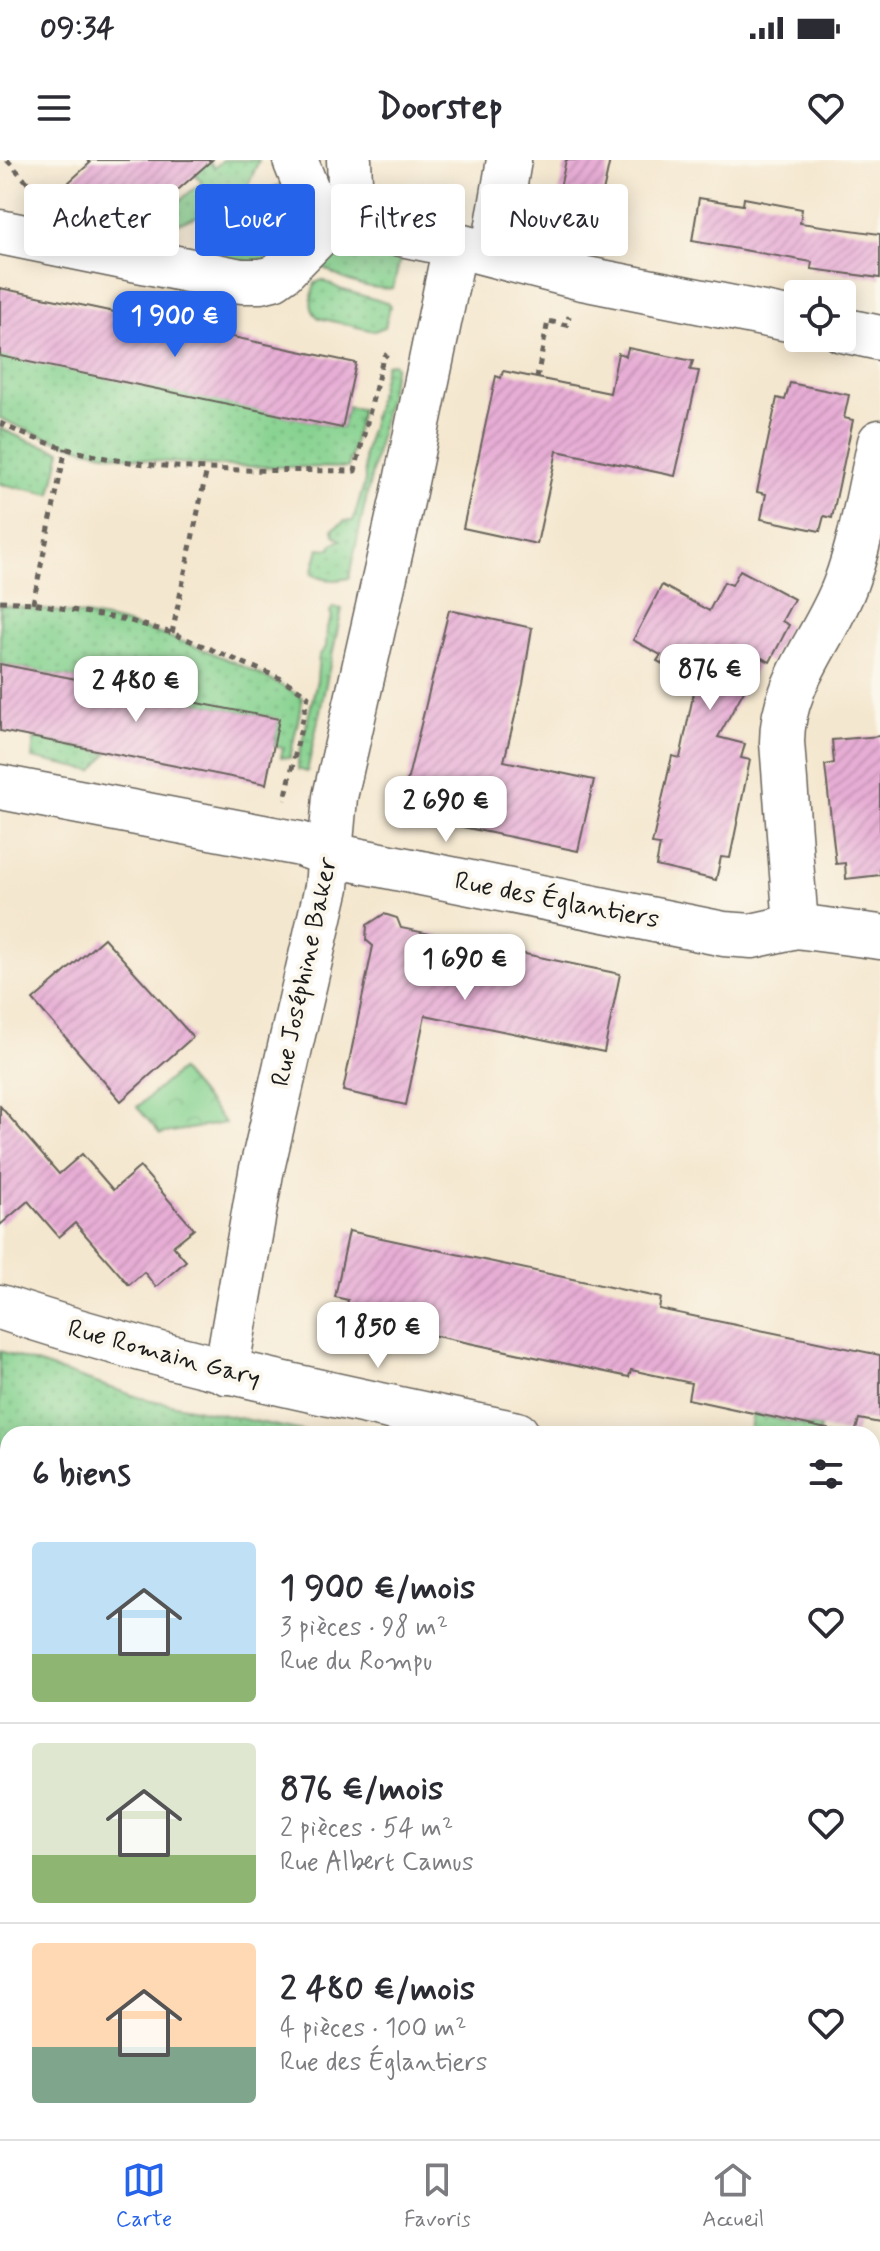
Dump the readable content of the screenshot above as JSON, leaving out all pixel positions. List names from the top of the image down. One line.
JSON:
{"streets":{"street":["Rue des Églantiers","Rue Joséphine Baker","Rue Romain Gary"]},"crossings":[["Rue des Églantiers","Rue Joséphine Baker"],["Rue Joséphine Baker","Rue Romain Gary"]],"page":{"status":"09:34","header":"Doorstep","chip":["Acheter","Louer","Filtres","Nouveau"],"price":["1 900 €","876 €","2 480 €","2 690 €","1 690 €","1 850 €"],"heading":"6 biens","list":[{"name":"1 900 €/mois","note":"3 pièces · 98 m² · Rue du Rompu"},{"name":"876 €/mois","note":"2 pièces · 54 m² · Rue Albert Camus"},{"name":"2 480 €/mois","note":"4 pièces · 100 m² · Rue des Églantiers"}],"tabs":["Carte","Favoris","Accueil"]}}
